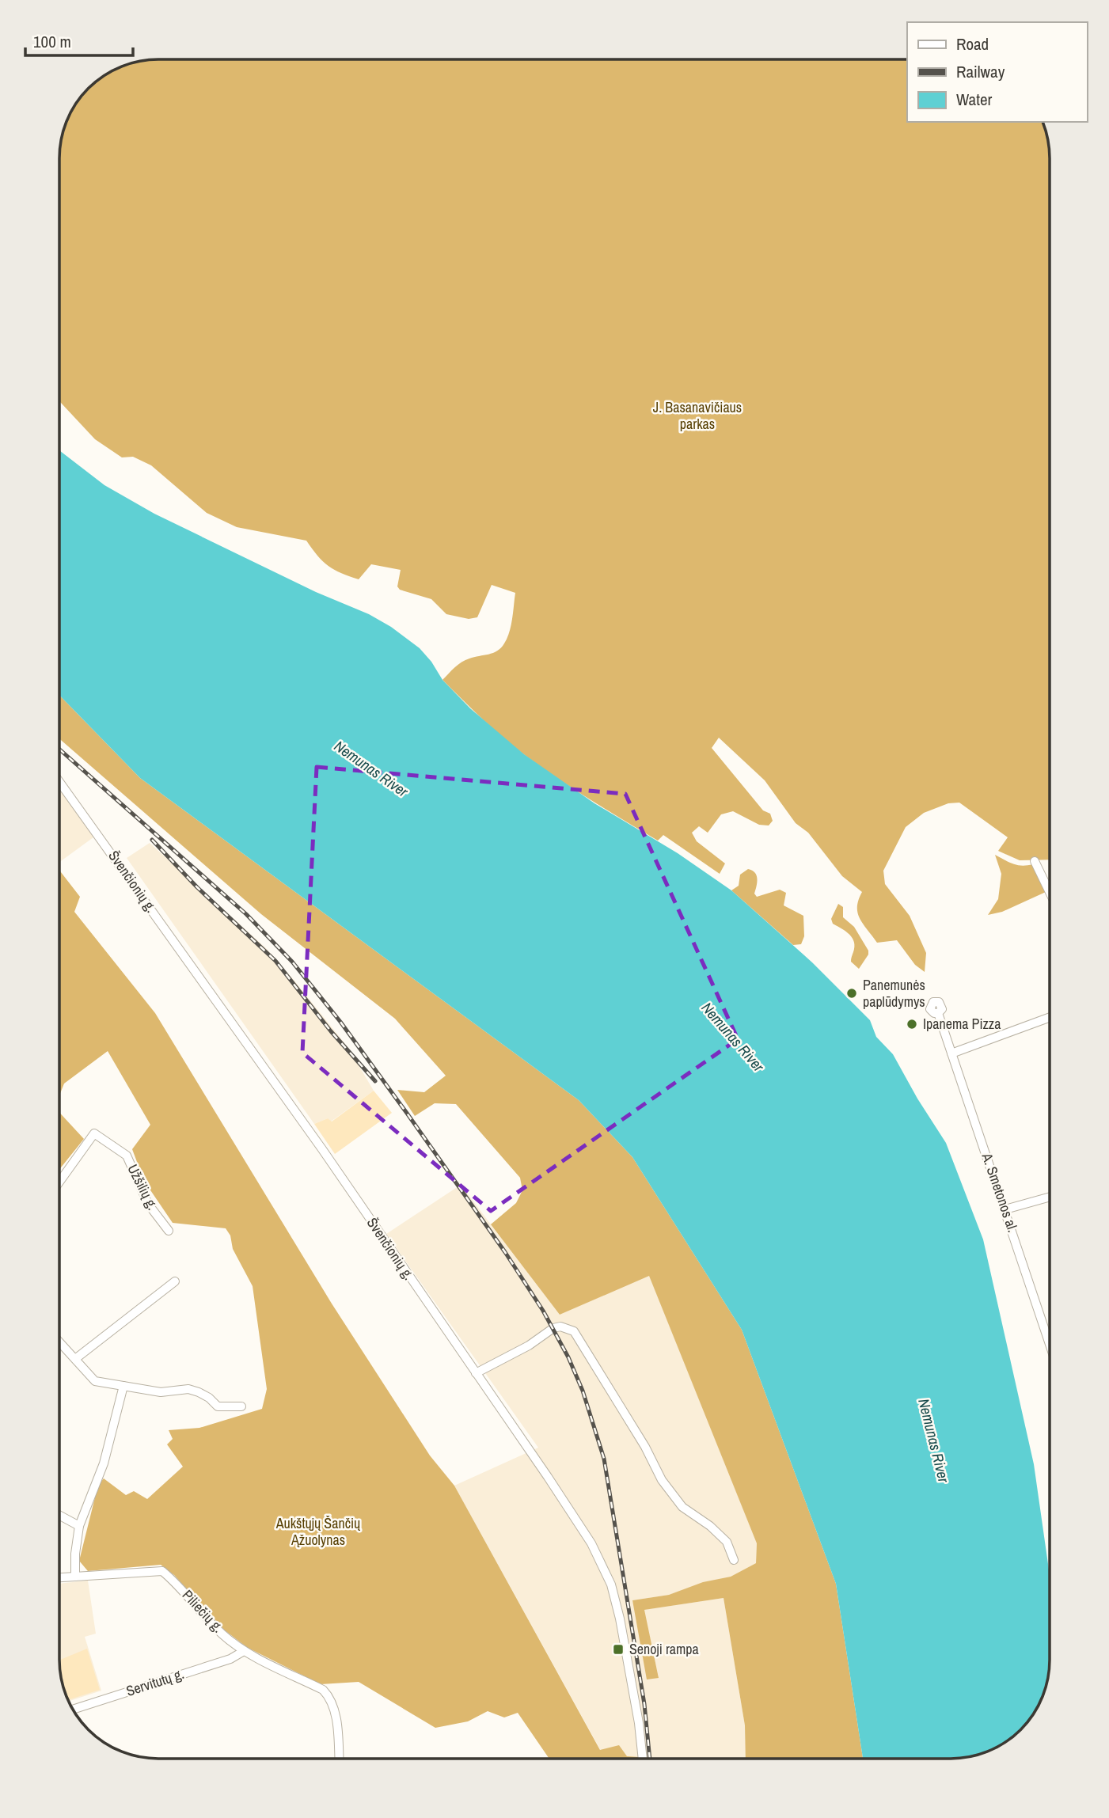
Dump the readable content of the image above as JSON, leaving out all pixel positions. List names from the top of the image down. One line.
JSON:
{"streets":{"street":["Švenčionių g.","Užšilių g.","A. Smetonos al.","Piliečių g.","Servitutų g."]},"crossings":[["Piliečių g.","Servitutų g."]],"water":["Nemunas River"],"parks":["J. Basanavičiaus parkas","Aukštųjų Šančių Ąžuolynas"],"places":{"other":["Panemunės paplūdymys","Ipanema Pizza"],"transit":["Senoji rampa"]},"legend":["Road","Railway","Water"],"scale_bar":"100 m"}
